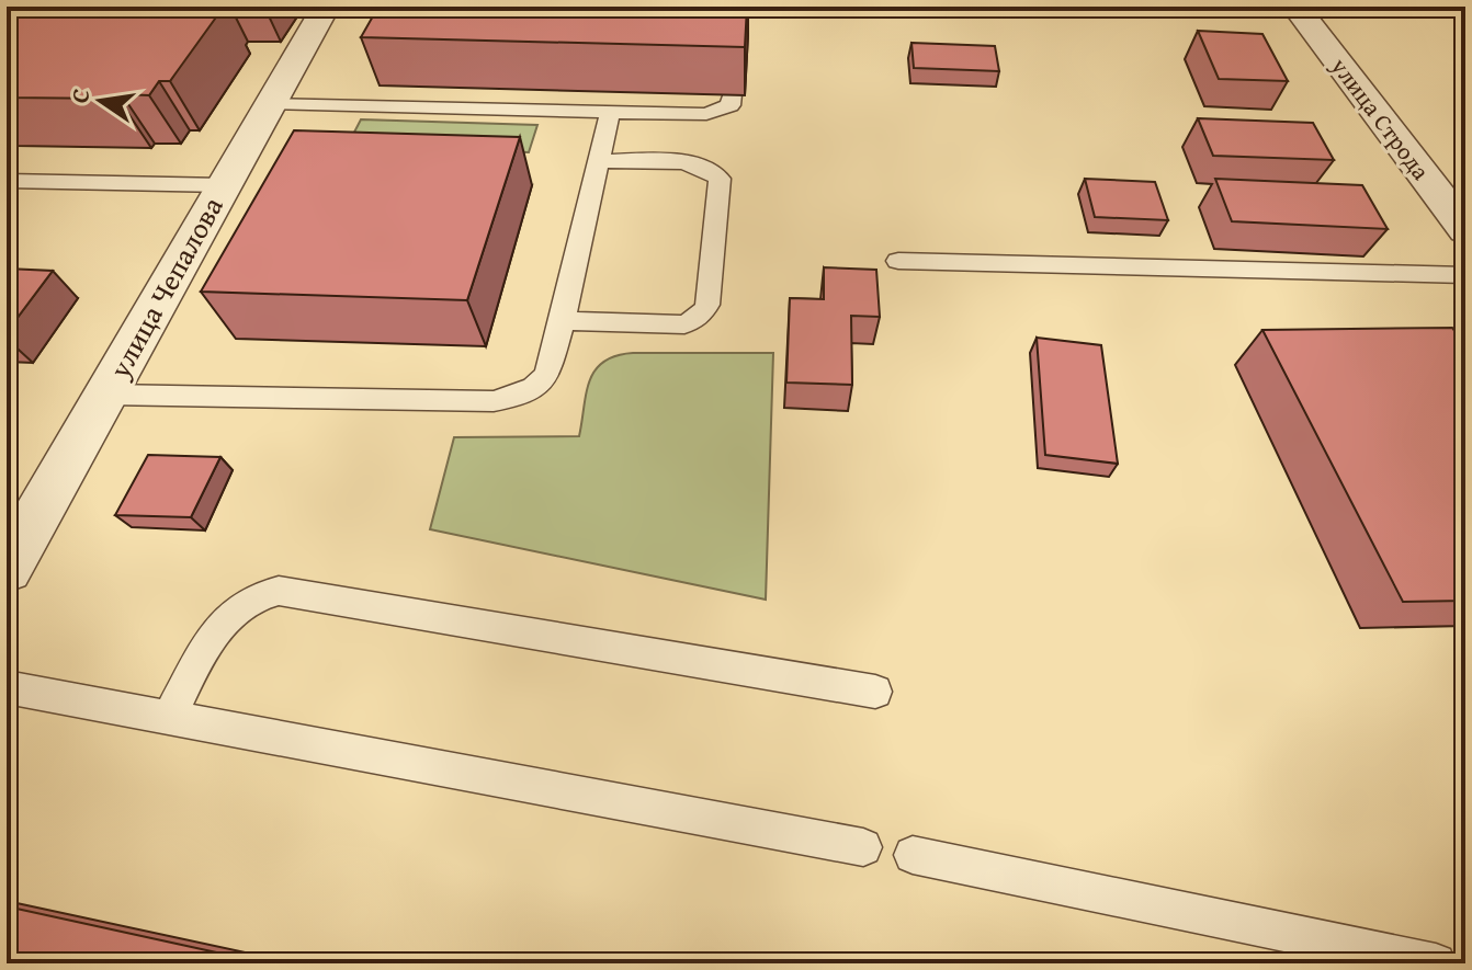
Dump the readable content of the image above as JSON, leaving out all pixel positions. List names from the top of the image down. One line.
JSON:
{"streets":{"street":["улица Строда","улица Чепалова"]},"north":"left"}
